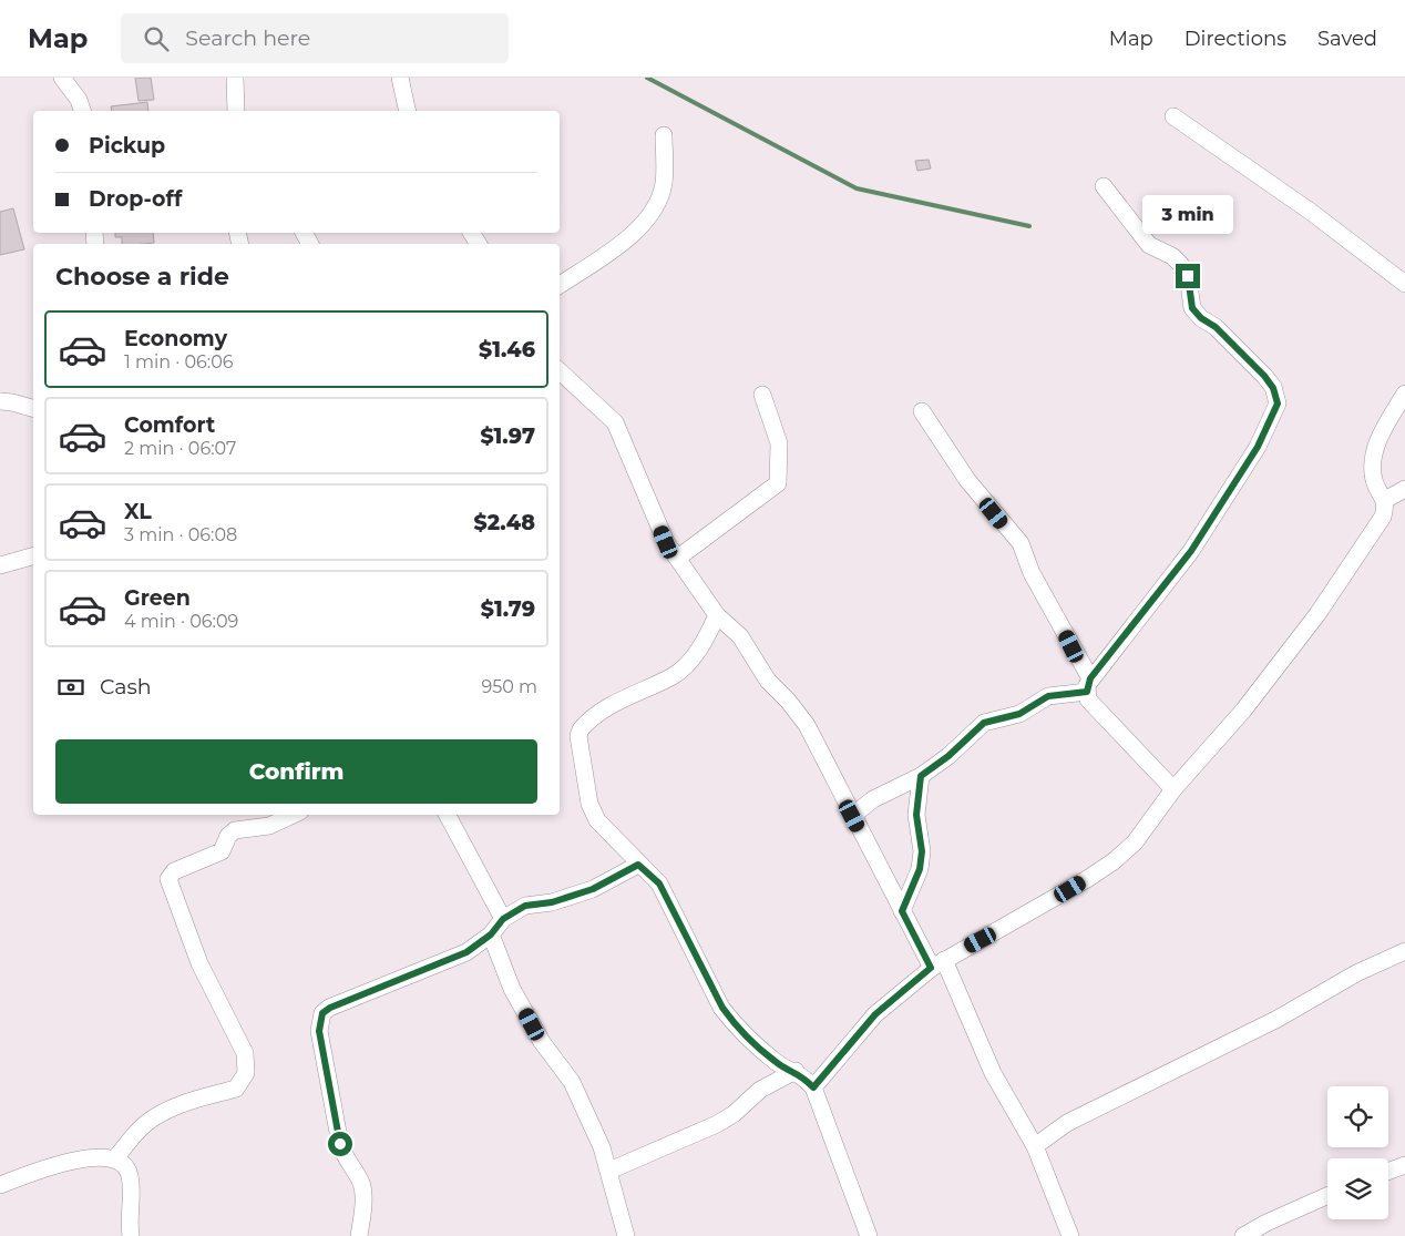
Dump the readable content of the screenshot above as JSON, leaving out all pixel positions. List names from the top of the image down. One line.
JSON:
{"page":{"header":"Map","search":"Search here","nav":["Map","Directions","Saved"],"banner":["Pickup","Drop-off"],"bubble":"3 min","heading":"Choose a ride","list":[{"name":"Economy","note":"1 min · 06:06","value":"$1.46"},{"name":"Comfort","note":"2 min · 06:07","value":"$1.97"},{"name":"XL","note":"3 min · 06:08","value":"$2.48"},{"name":"Green","note":"4 min · 06:09","value":"$1.79"}],"pay":["Cash","950 m"],"buttons":"Confirm"}}
